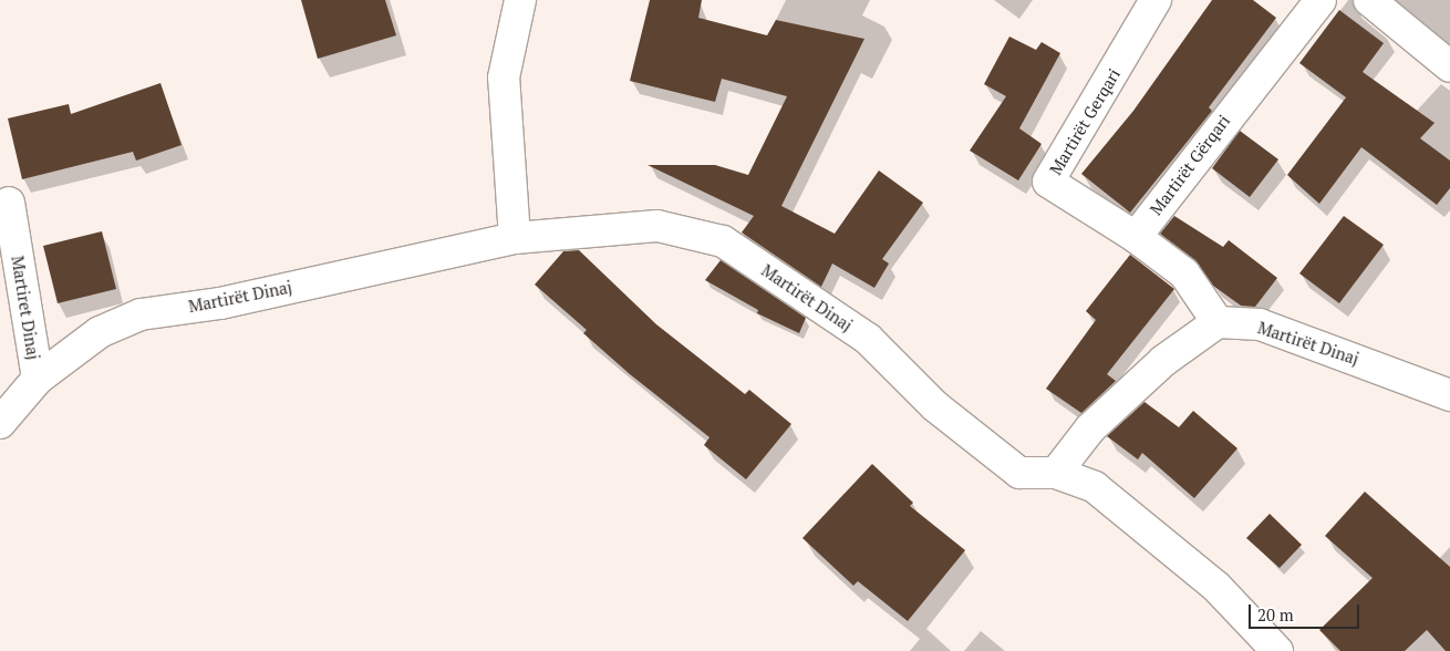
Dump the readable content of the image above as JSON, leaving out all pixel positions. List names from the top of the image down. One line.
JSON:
{"streets":{"street":["Martirët Gerqari","Martirët Gërqari","Martirët Dinaj","Martiret Dinaj"]},"crossings":[["Martirët Gerqari","Martirët Gërqari"],["Martirët Dinaj","Martiret Dinaj"]],"scale_bar":"20 m"}
